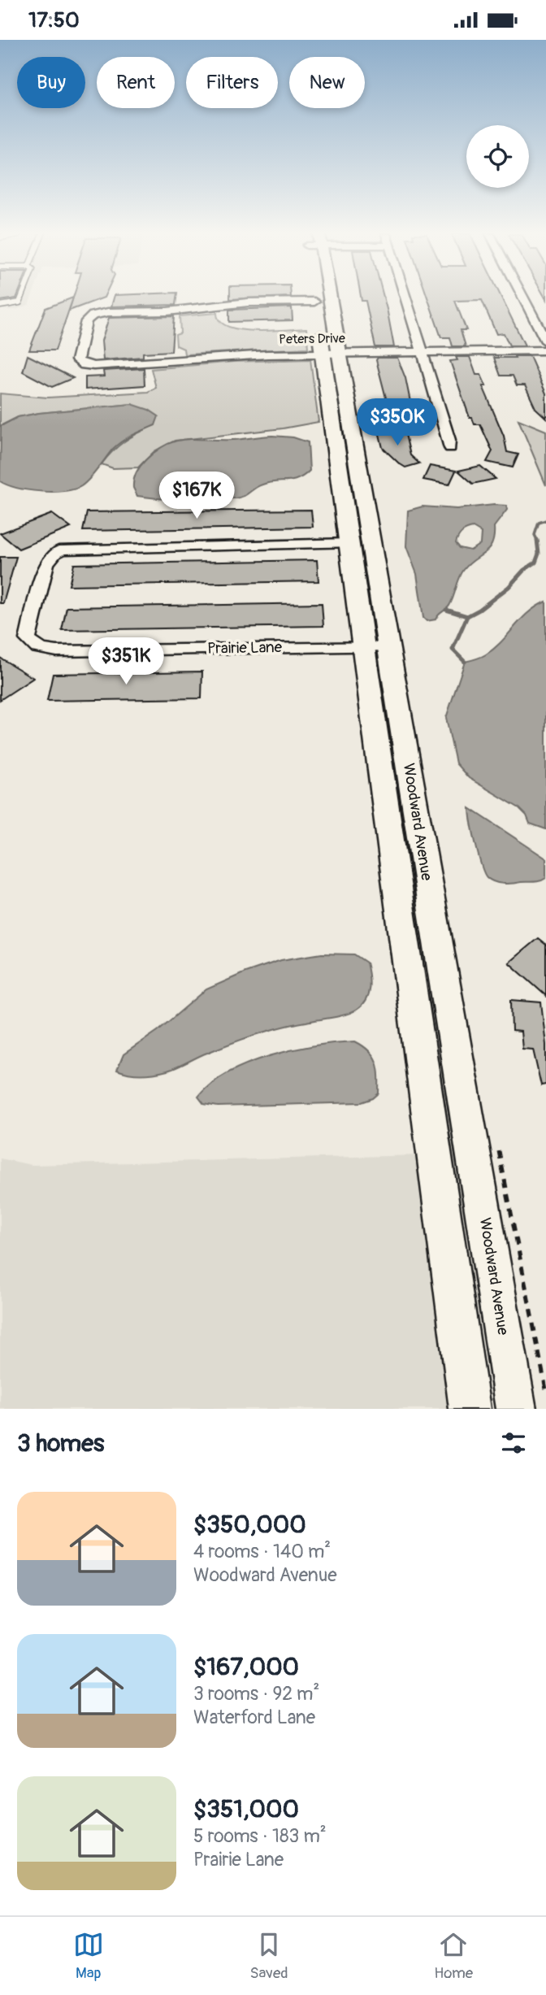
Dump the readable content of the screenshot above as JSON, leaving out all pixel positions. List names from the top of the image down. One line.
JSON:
{"streets":{"street":["Peters Drive","Prairie Lane","Woodward Avenue"]},"crossings":[["Peters Drive","Woodward Avenue"],["Prairie Lane","Woodward Avenue"]],"page":{"status":"17:50","chip":["Buy","Rent","Filters","New"],"price":["$350K","$167K","$351K"],"heading":"3 homes","list":[{"name":"$350,000","note":"4 rooms · 140 m² · Woodward Avenue"},{"name":"$167,000","note":"3 rooms · 92 m² · Waterford Lane"},{"name":"$351,000","note":"5 rooms · 183 m² · Prairie Lane"}],"tabs":["Map","Saved","Home"]}}
